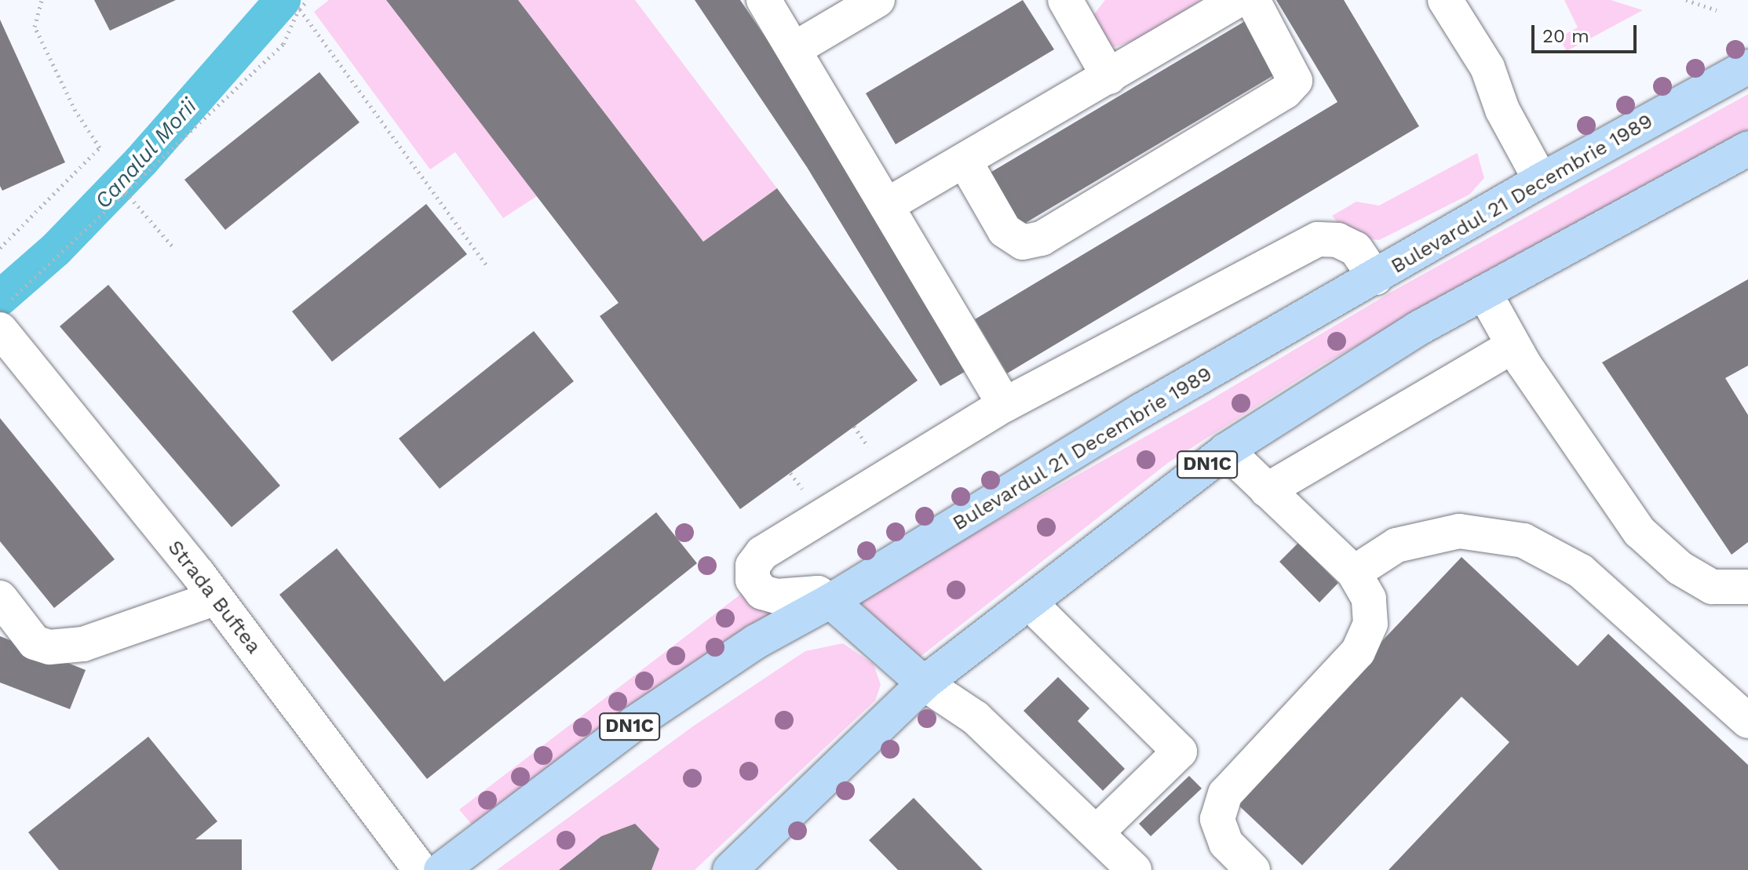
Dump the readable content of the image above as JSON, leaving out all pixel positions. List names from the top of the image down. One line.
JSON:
{"streets":{"main road":["Bulevardul 21 Decembrie 1989","DN1C"],"street":["Strada Buftea"]},"water":["Canalul Morii"],"scale_bar":"20 m"}
